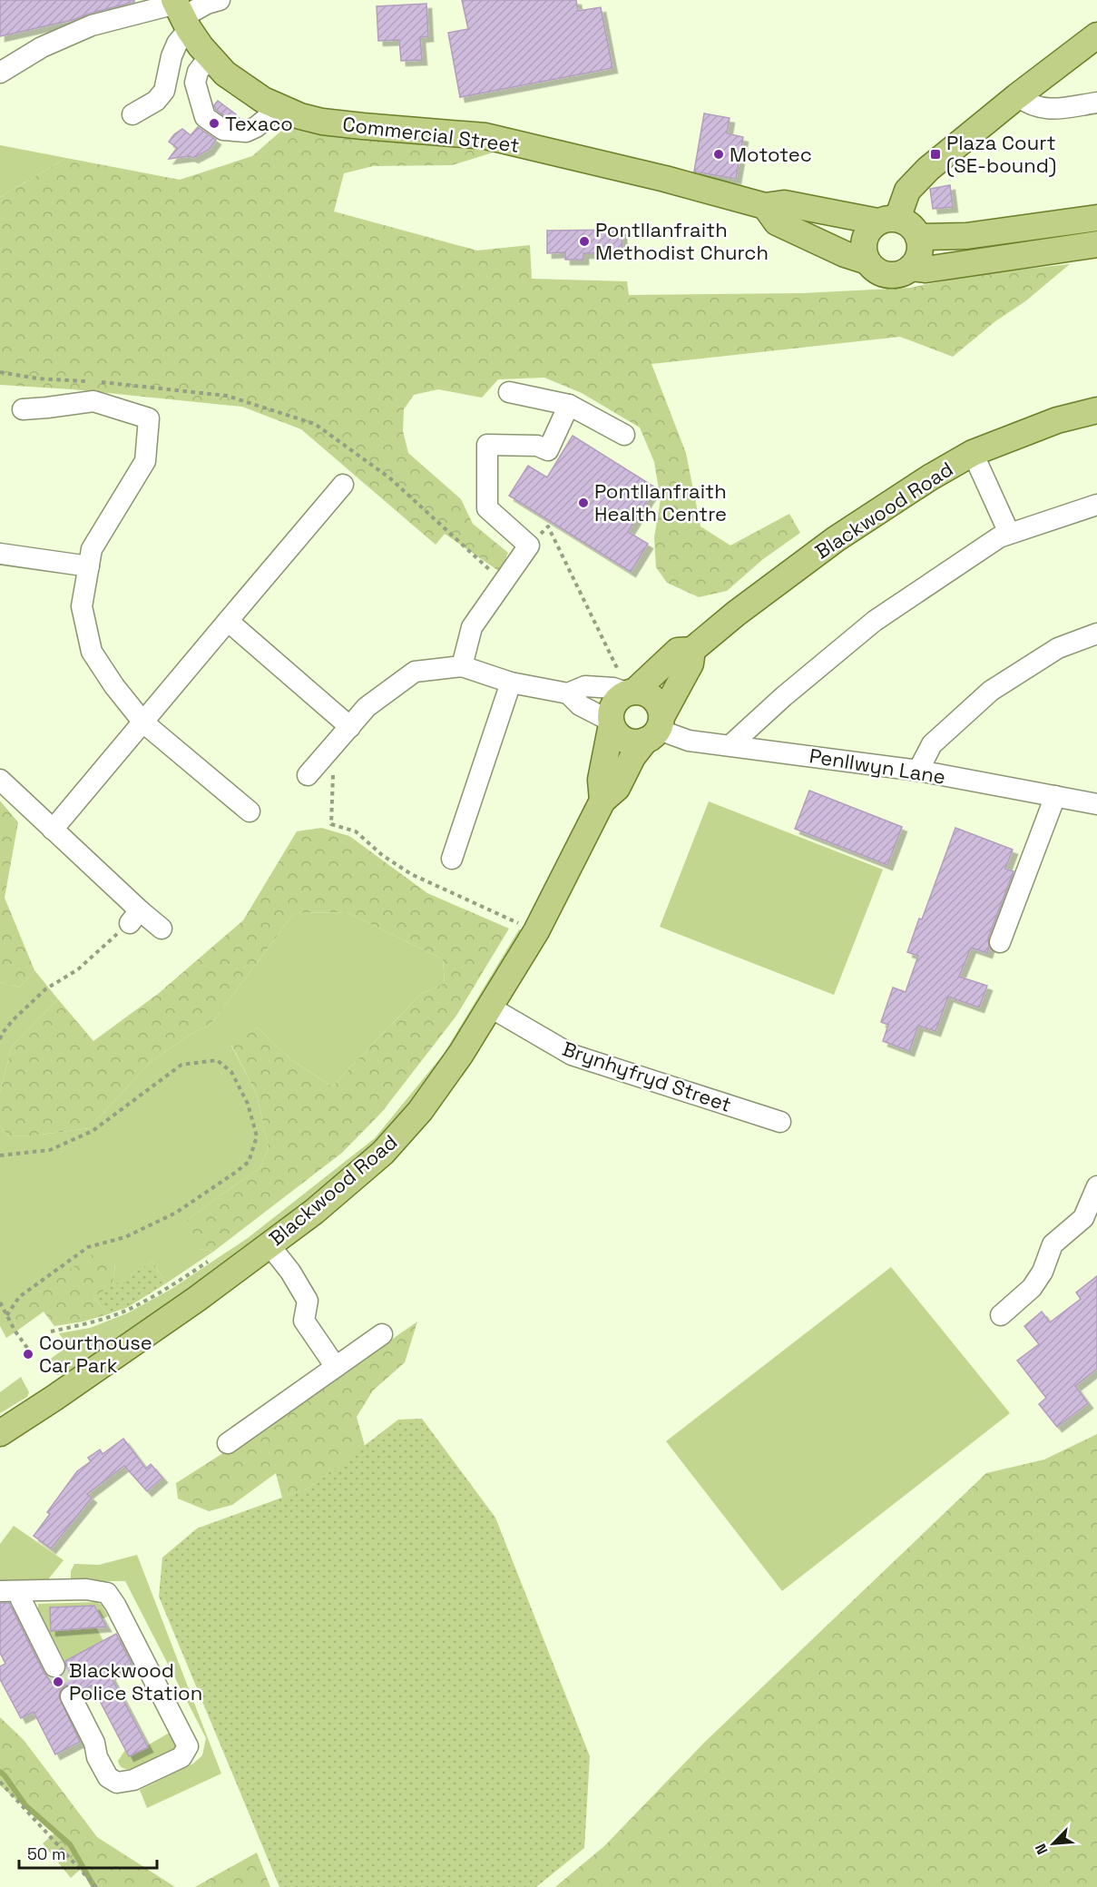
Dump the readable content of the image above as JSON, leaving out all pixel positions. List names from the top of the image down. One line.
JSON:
{"streets":{"main road":["Commercial Street","Blackwood Road"],"street":["Penllwyn Lane","Brynhyfryd Street"]},"crossings":[["Blackwood Road","Penllwyn Lane"],["Blackwood Road","Brynhyfryd Street"]],"places":{"other":["Texaco","Mototec","Pontllanfraith Methodist Church","Pontllanfraith Health Centre","Courthouse Car Park","Blackwood Police Station"],"transit":["Plaza Court (SE-bound)"]},"scale_bar":"50 m","north":"bottom left"}
